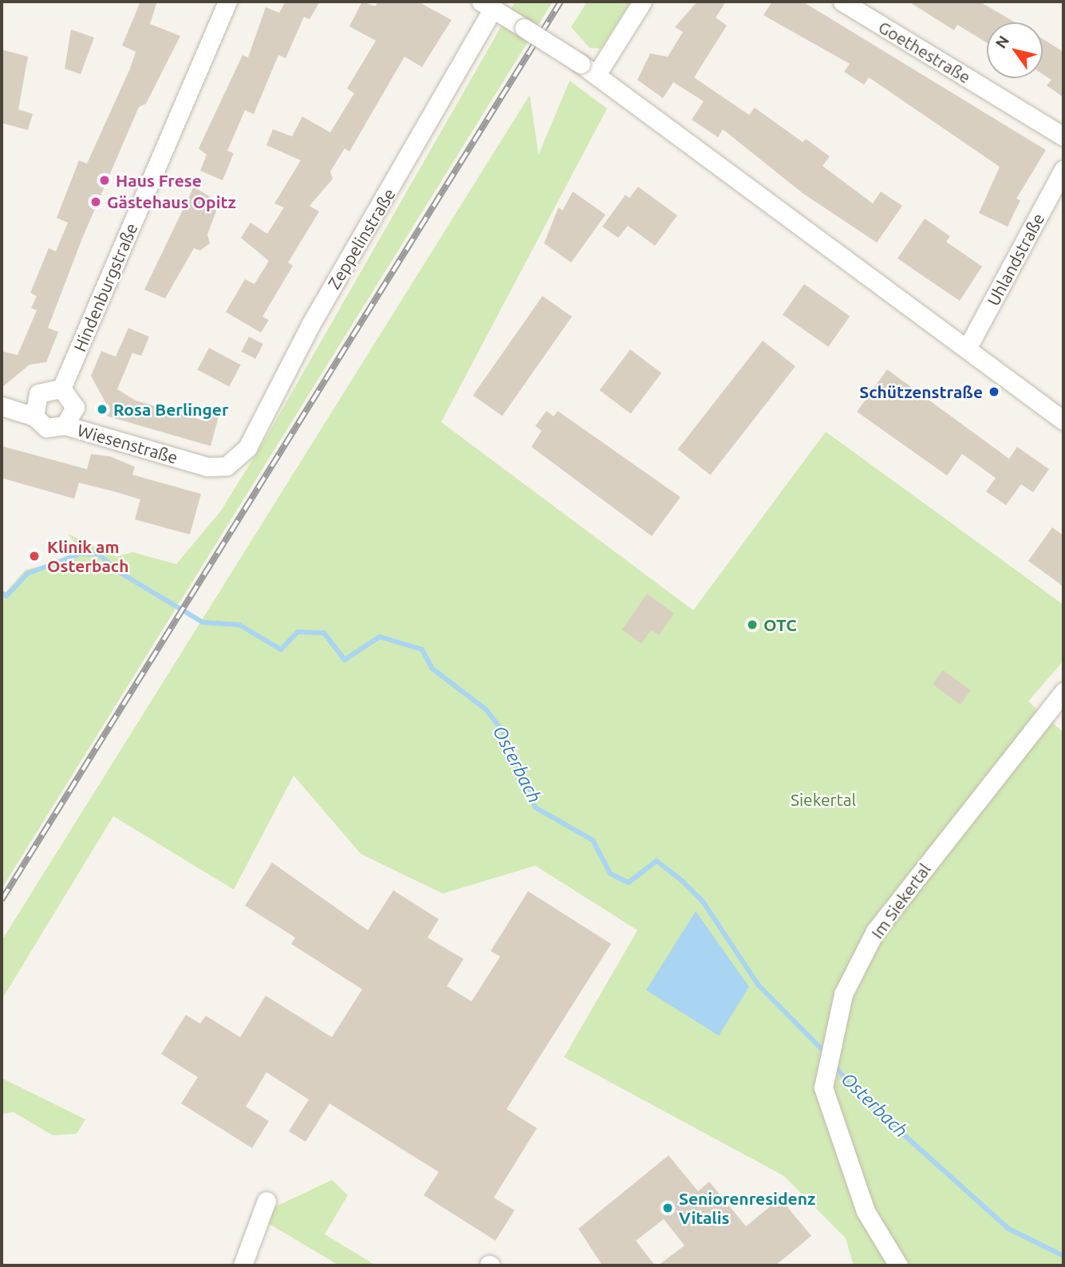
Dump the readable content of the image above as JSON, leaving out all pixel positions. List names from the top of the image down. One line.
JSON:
{"streets":{"street":["Goethestraße","Zeppelinstraße","Uhlandstraße","Hindenburgstraße","Wiesenstraße","Im Siekertal"]},"crossings":[["Zeppelinstraße","Wiesenstraße"],["Hindenburgstraße","Wiesenstraße"]],"water":["Osterbach"],"parks":["Siekertal"],"places":["Haus Frese","Gästehaus Opitz","Schützenstraße","Rosa Berlinger","Klinik am Osterbach","OTC","Seniorenresidenz Vitalis"],"north":"top left"}
